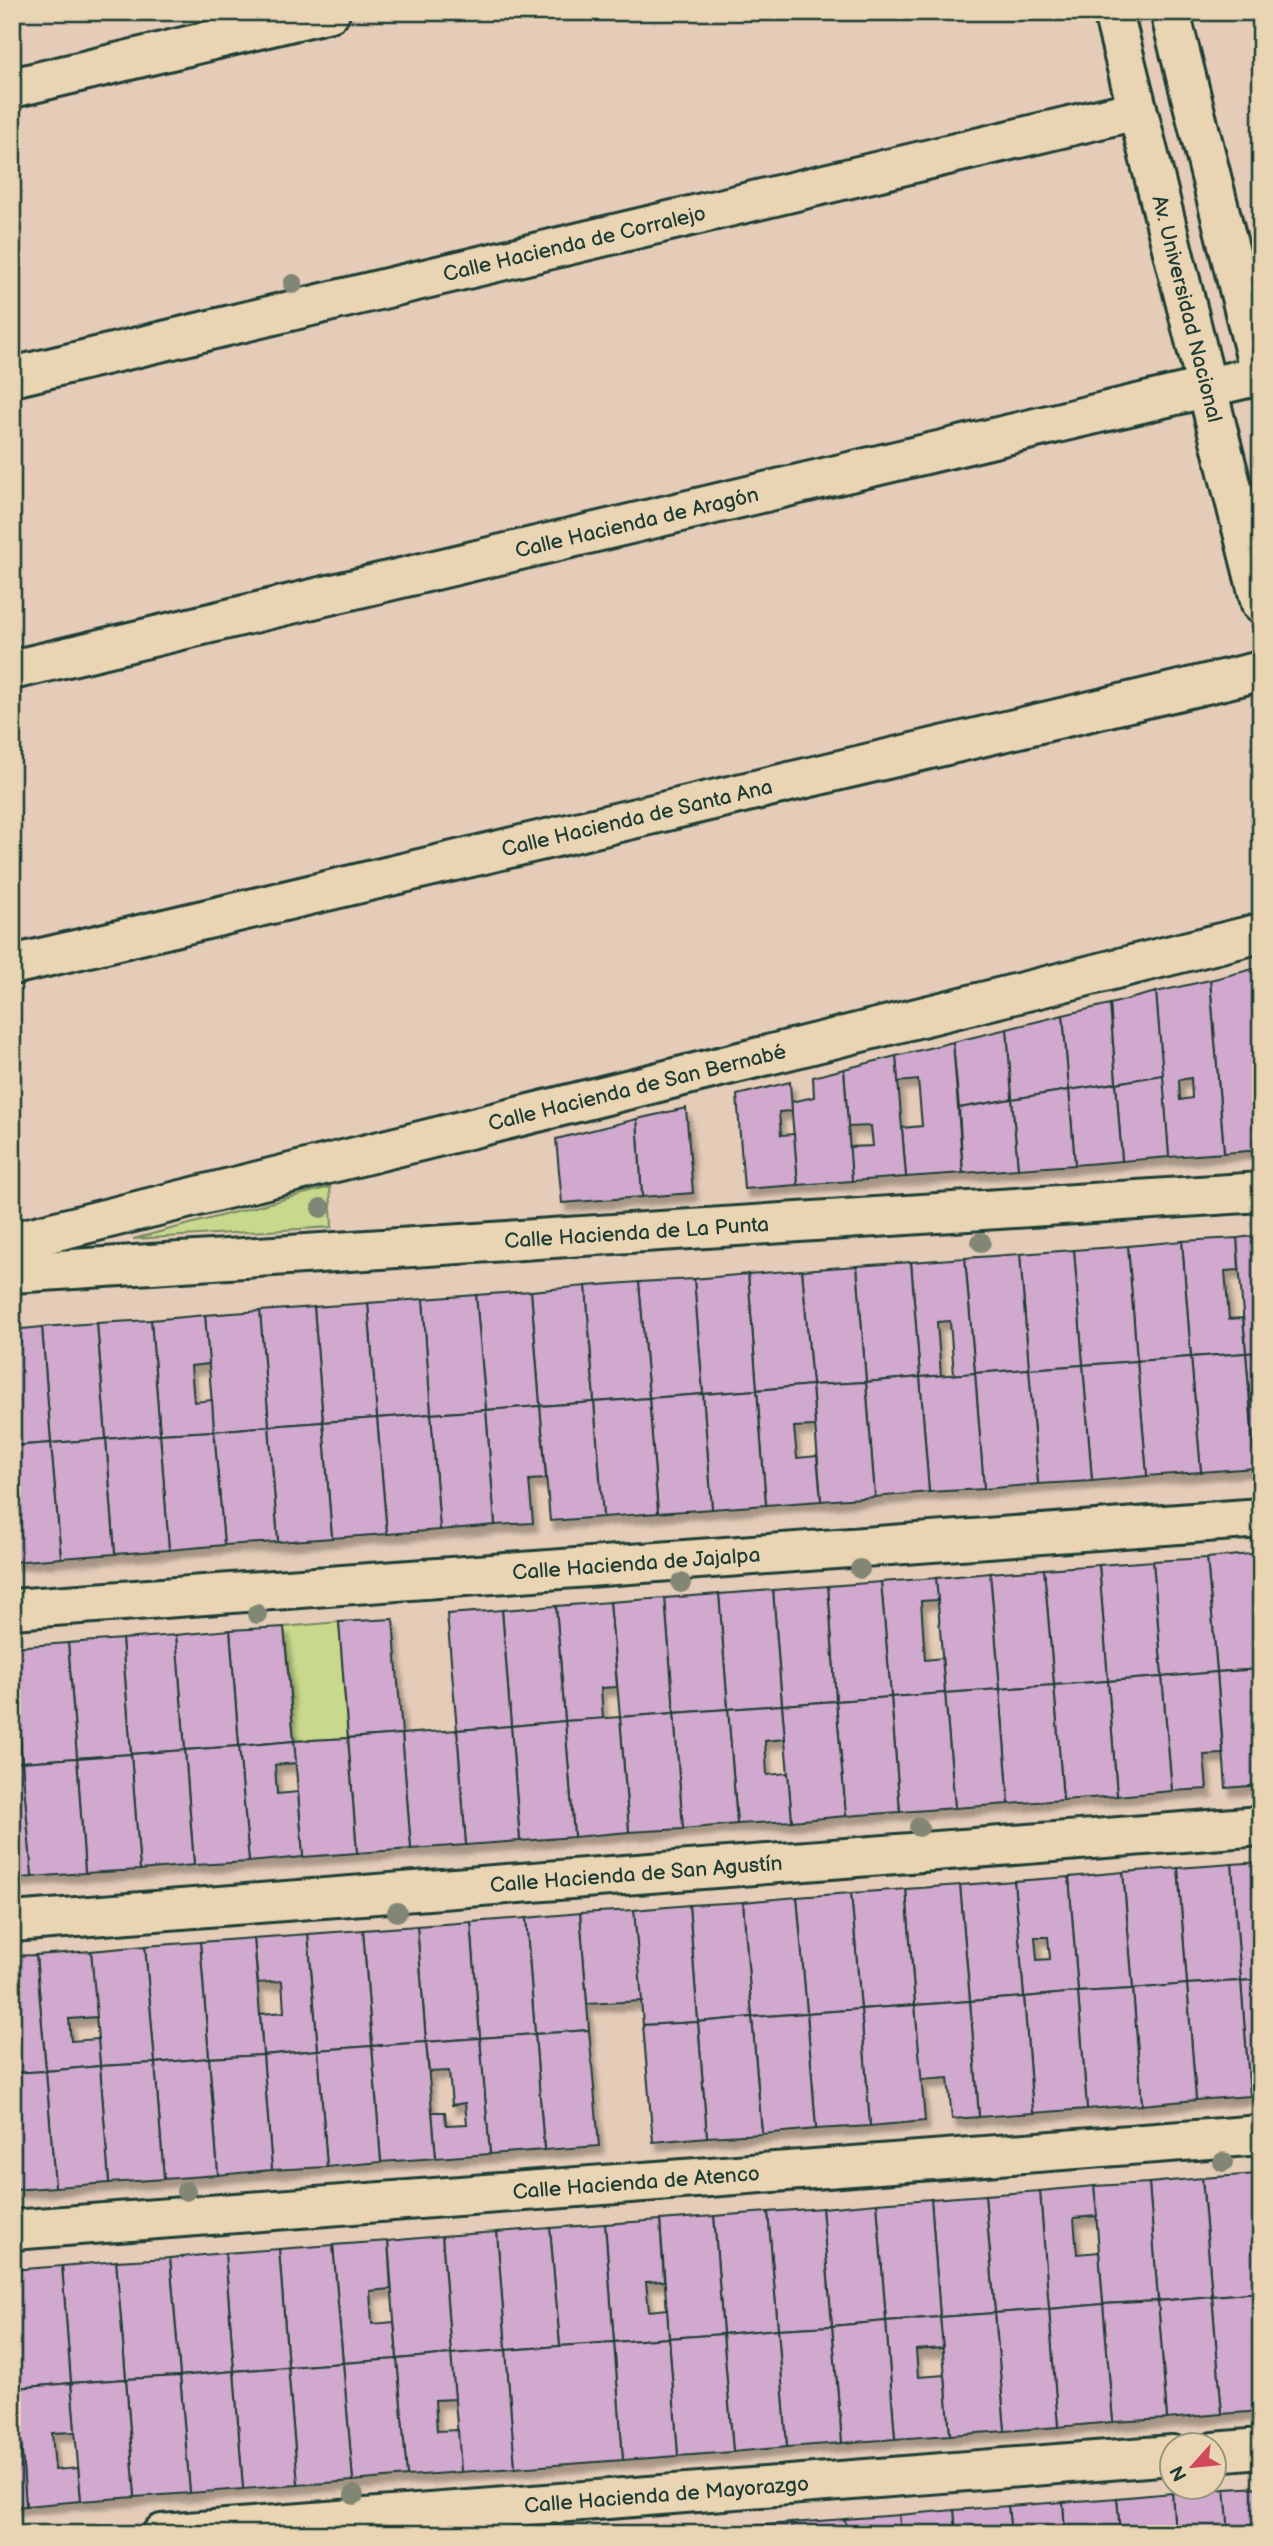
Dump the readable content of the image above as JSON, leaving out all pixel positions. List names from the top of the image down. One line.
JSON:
{"streets":{"street":["Calle Hacienda de Corralejo","Av. Universidad Nacional","Calle Hacienda de Aragón","Calle Hacienda de Santa Ana","Calle Hacienda de San Bernabé","Calle Hacienda de La Punta","Calle Hacienda de Jajalpa","Calle Hacienda de San Agustín","Calle Hacienda de Atenco","Calle Hacienda de Mayorazgo"]},"crossings":[["Calle Hacienda de Corralejo","Av. Universidad Nacional"],["Av. Universidad Nacional","Calle Hacienda de Aragón"]],"north":"bottom left"}
